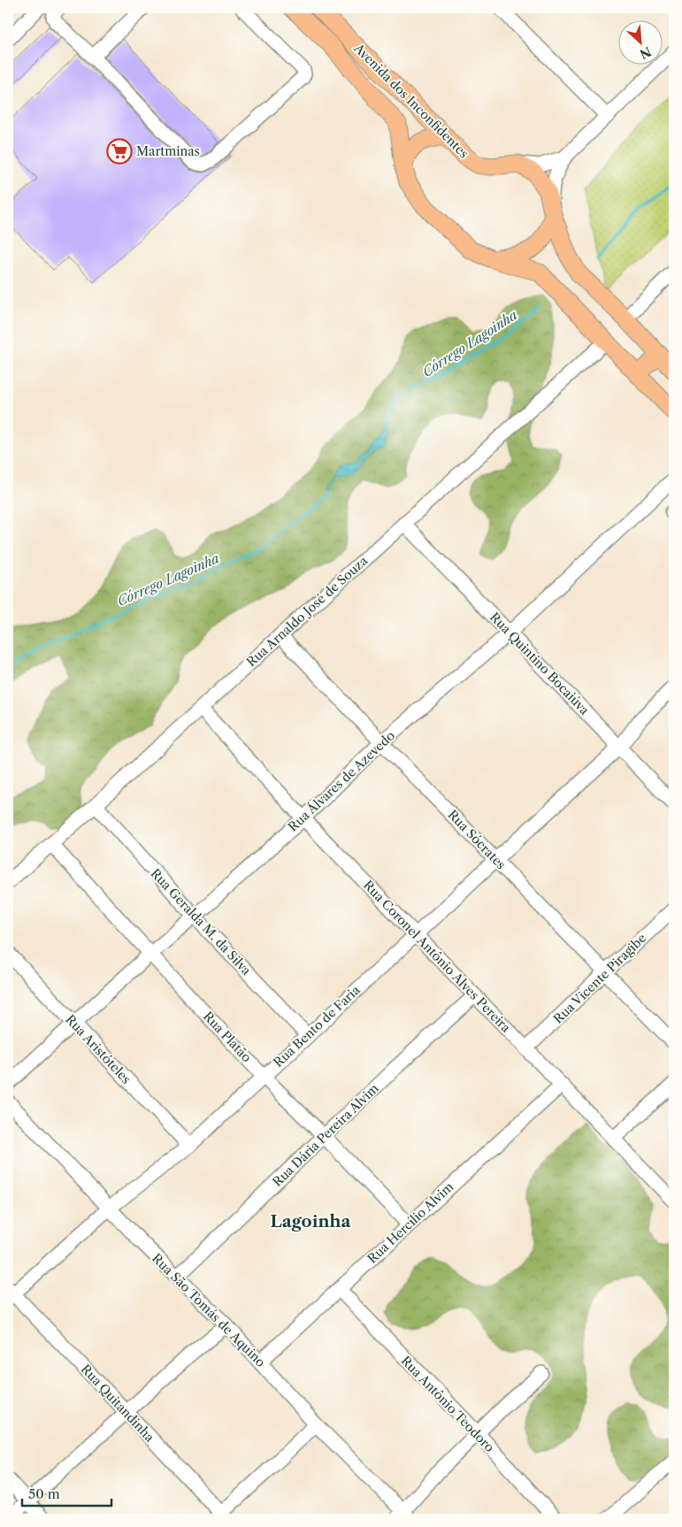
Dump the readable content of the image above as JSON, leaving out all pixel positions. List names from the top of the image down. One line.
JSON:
{"streets":{"main road":["Avenida dos Inconfidentes"],"street":["Rua Arnaldo José de Souza","Rua Quintino Bocaiúva","Rua Álvares de Azevedo","Rua Sócrates","Rua Geralda M. da Silva","Rua Coronel Antônio Alves Pereira","Rua Vicente Piragibe","Rua Bento de Faria","Rua Platão","Rua Aristóteles","Rua Dária Pereira Alvim","Rua Hercílio Alvim","Rua São Tomás de Aquino","Rua Quitandinha","Rua Antônio Teodoro"]},"crossings":[["Avenida dos Inconfidentes","Rua Arnaldo José de Souza"],["Rua Arnaldo José de Souza","Rua Quintino Bocaiúva"],["Rua Arnaldo José de Souza","Rua Sócrates"],["Rua Arnaldo José de Souza","Rua Geralda M. da Silva"],["Rua Arnaldo José de Souza","Rua Coronel Antônio Alves Pereira"],["Rua Arnaldo José de Souza","Rua Platão"],["Rua Quintino Bocaiúva","Rua Álvares de Azevedo"],["Rua Quintino Bocaiúva","Rua Bento de Faria"],["Rua Álvares de Azevedo","Rua Sócrates"],["Rua Álvares de Azevedo","Rua Geralda M. da Silva"],["Rua Álvares de Azevedo","Rua Coronel Antônio Alves Pereira"],["Rua Álvares de Azevedo","Rua Platão"],["Rua Álvares de Azevedo","Rua Aristóteles"],["Rua Sócrates","Rua Vicente Piragibe"],["Rua Sócrates","Rua Bento de Faria"],["Rua Geralda M. da Silva","Rua Bento de Faria"],["Rua Coronel Antônio Alves Pereira","Rua Vicente Piragibe"],["Rua Coronel Antônio Alves Pereira","Rua Bento de Faria"],["Rua Coronel Antônio Alves Pereira","Rua Dária Pereira Alvim"],["Rua Coronel Antônio Alves Pereira","Rua Hercílio Alvim"],["Rua Bento de Faria","Rua Platão"],["Rua Bento de Faria","Rua Aristóteles"],["Rua Bento de Faria","Rua São Tomás de Aquino"],["Rua Bento de Faria","Rua Quitandinha"],["Rua Platão","Rua Dária Pereira Alvim"],["Rua Platão","Rua Hercílio Alvim"],["Rua Dária Pereira Alvim","Rua São Tomás de Aquino"],["Rua Hercílio Alvim","Rua São Tomás de Aquino"],["Rua Hercílio Alvim","Rua Antônio Teodoro"]],"districts":["Lagoinha"],"water":["Córrego Lagoinha"],"places":{"supermarket":["Martminas"]},"scale_bar":"50 m","north":"bottom right"}
